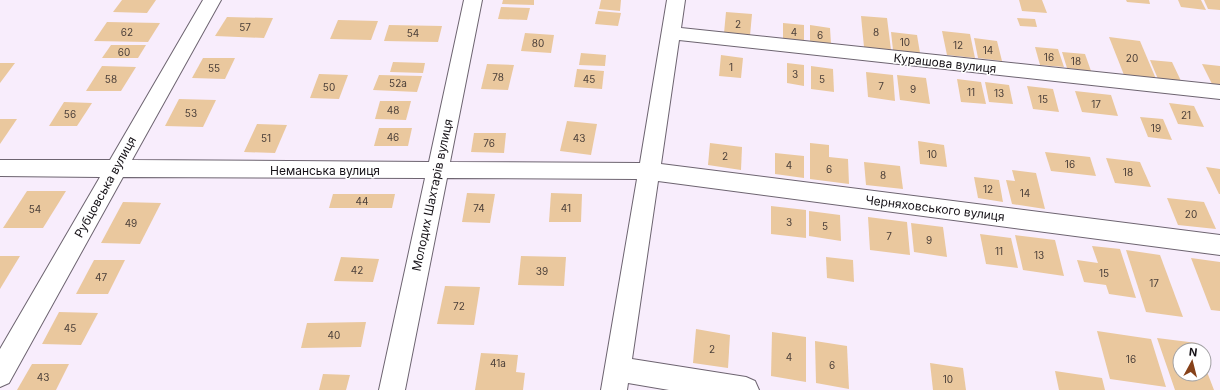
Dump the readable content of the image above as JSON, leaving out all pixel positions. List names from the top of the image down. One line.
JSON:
{"streets":{"street":["Курашова вулиця","Неманська вулиця","Рубцовська вулиця","Молодих Шахтарів вулиця","Черняховського вулиця"]},"crossings":[["Неманська вулиця","Рубцовська вулиця"],["Неманська вулиця","Молодих Шахтарів вулиця"],["Неманська вулиця","Черняховського вулиця"]],"house_numbers":["2","57","62","4","8","54","6","10","80","12","14","60","16","20","18","1","55","3","78","58","45","5","52а","7","50","9","11","13","15","17","48","53","56","21","19","46","51","43","76","10","2","16","4","6","18","8","12","14","44","74","41","54","20","3","49","5","7","9","11","13","42","39","15","47","17","72","45","40","2","4","16","41а","6","43","10"],"north":"top"}
